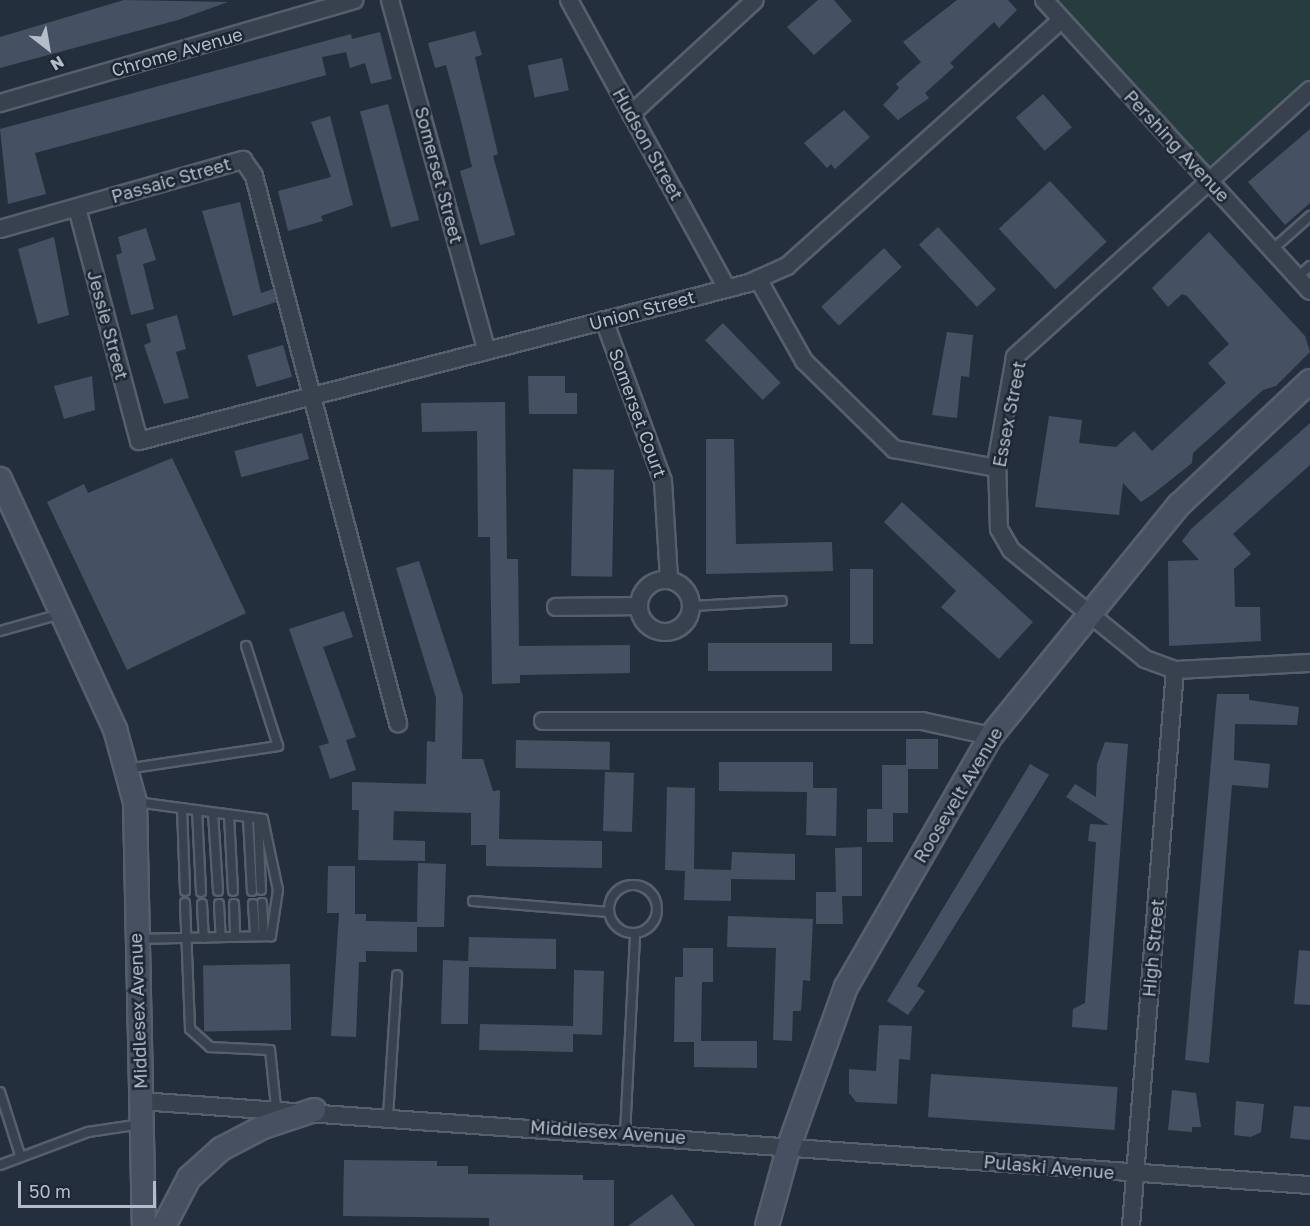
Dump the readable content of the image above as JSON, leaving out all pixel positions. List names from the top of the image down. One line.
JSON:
{"streets":{"street":["Chrome Avenue","Hudson Street","Pershing Avenue","Somerset Street","Passaic Street","Union Street","Jessie Street","Somerset Court","Essex Street","Roosevelt Avenue","High Street","Middlesex Avenue","Pulaski Avenue"]},"crossings":[["Hudson Street","Union Street"],["Pershing Avenue","Union Street"],["Pershing Avenue","Essex Street"],["Somerset Street","Union Street"],["Passaic Street","Union Street"],["Passaic Street","Jessie Street"],["Union Street","Jessie Street"],["Union Street","Somerset Court"],["Essex Street","Roosevelt Avenue"],["Essex Street","High Street"],["Roosevelt Avenue","Middlesex Avenue"],["Roosevelt Avenue","Pulaski Avenue"],["High Street","Pulaski Avenue"],["Middlesex Avenue","Pulaski Avenue"]],"scale_bar":"50 m","north":"bottom right"}
